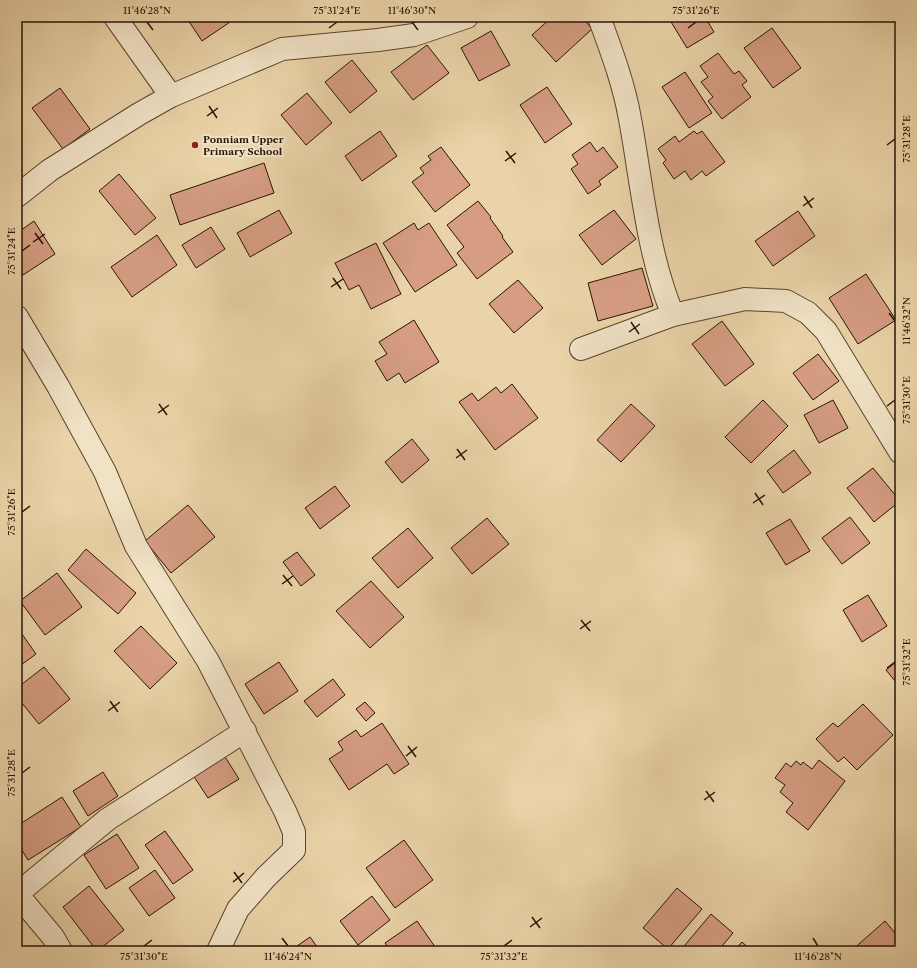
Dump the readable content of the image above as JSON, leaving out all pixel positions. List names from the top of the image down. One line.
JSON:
{"places":["Ponniam Upper Primary School"],"coordinates":["11°46'28\"N","75°31'24\"E","11°46'30\"N","75°31'26\"E","75°31'28\"E","11°46'32\"N","75°31'30\"E","75°31'32\"E","11°46'24\"N"]}
